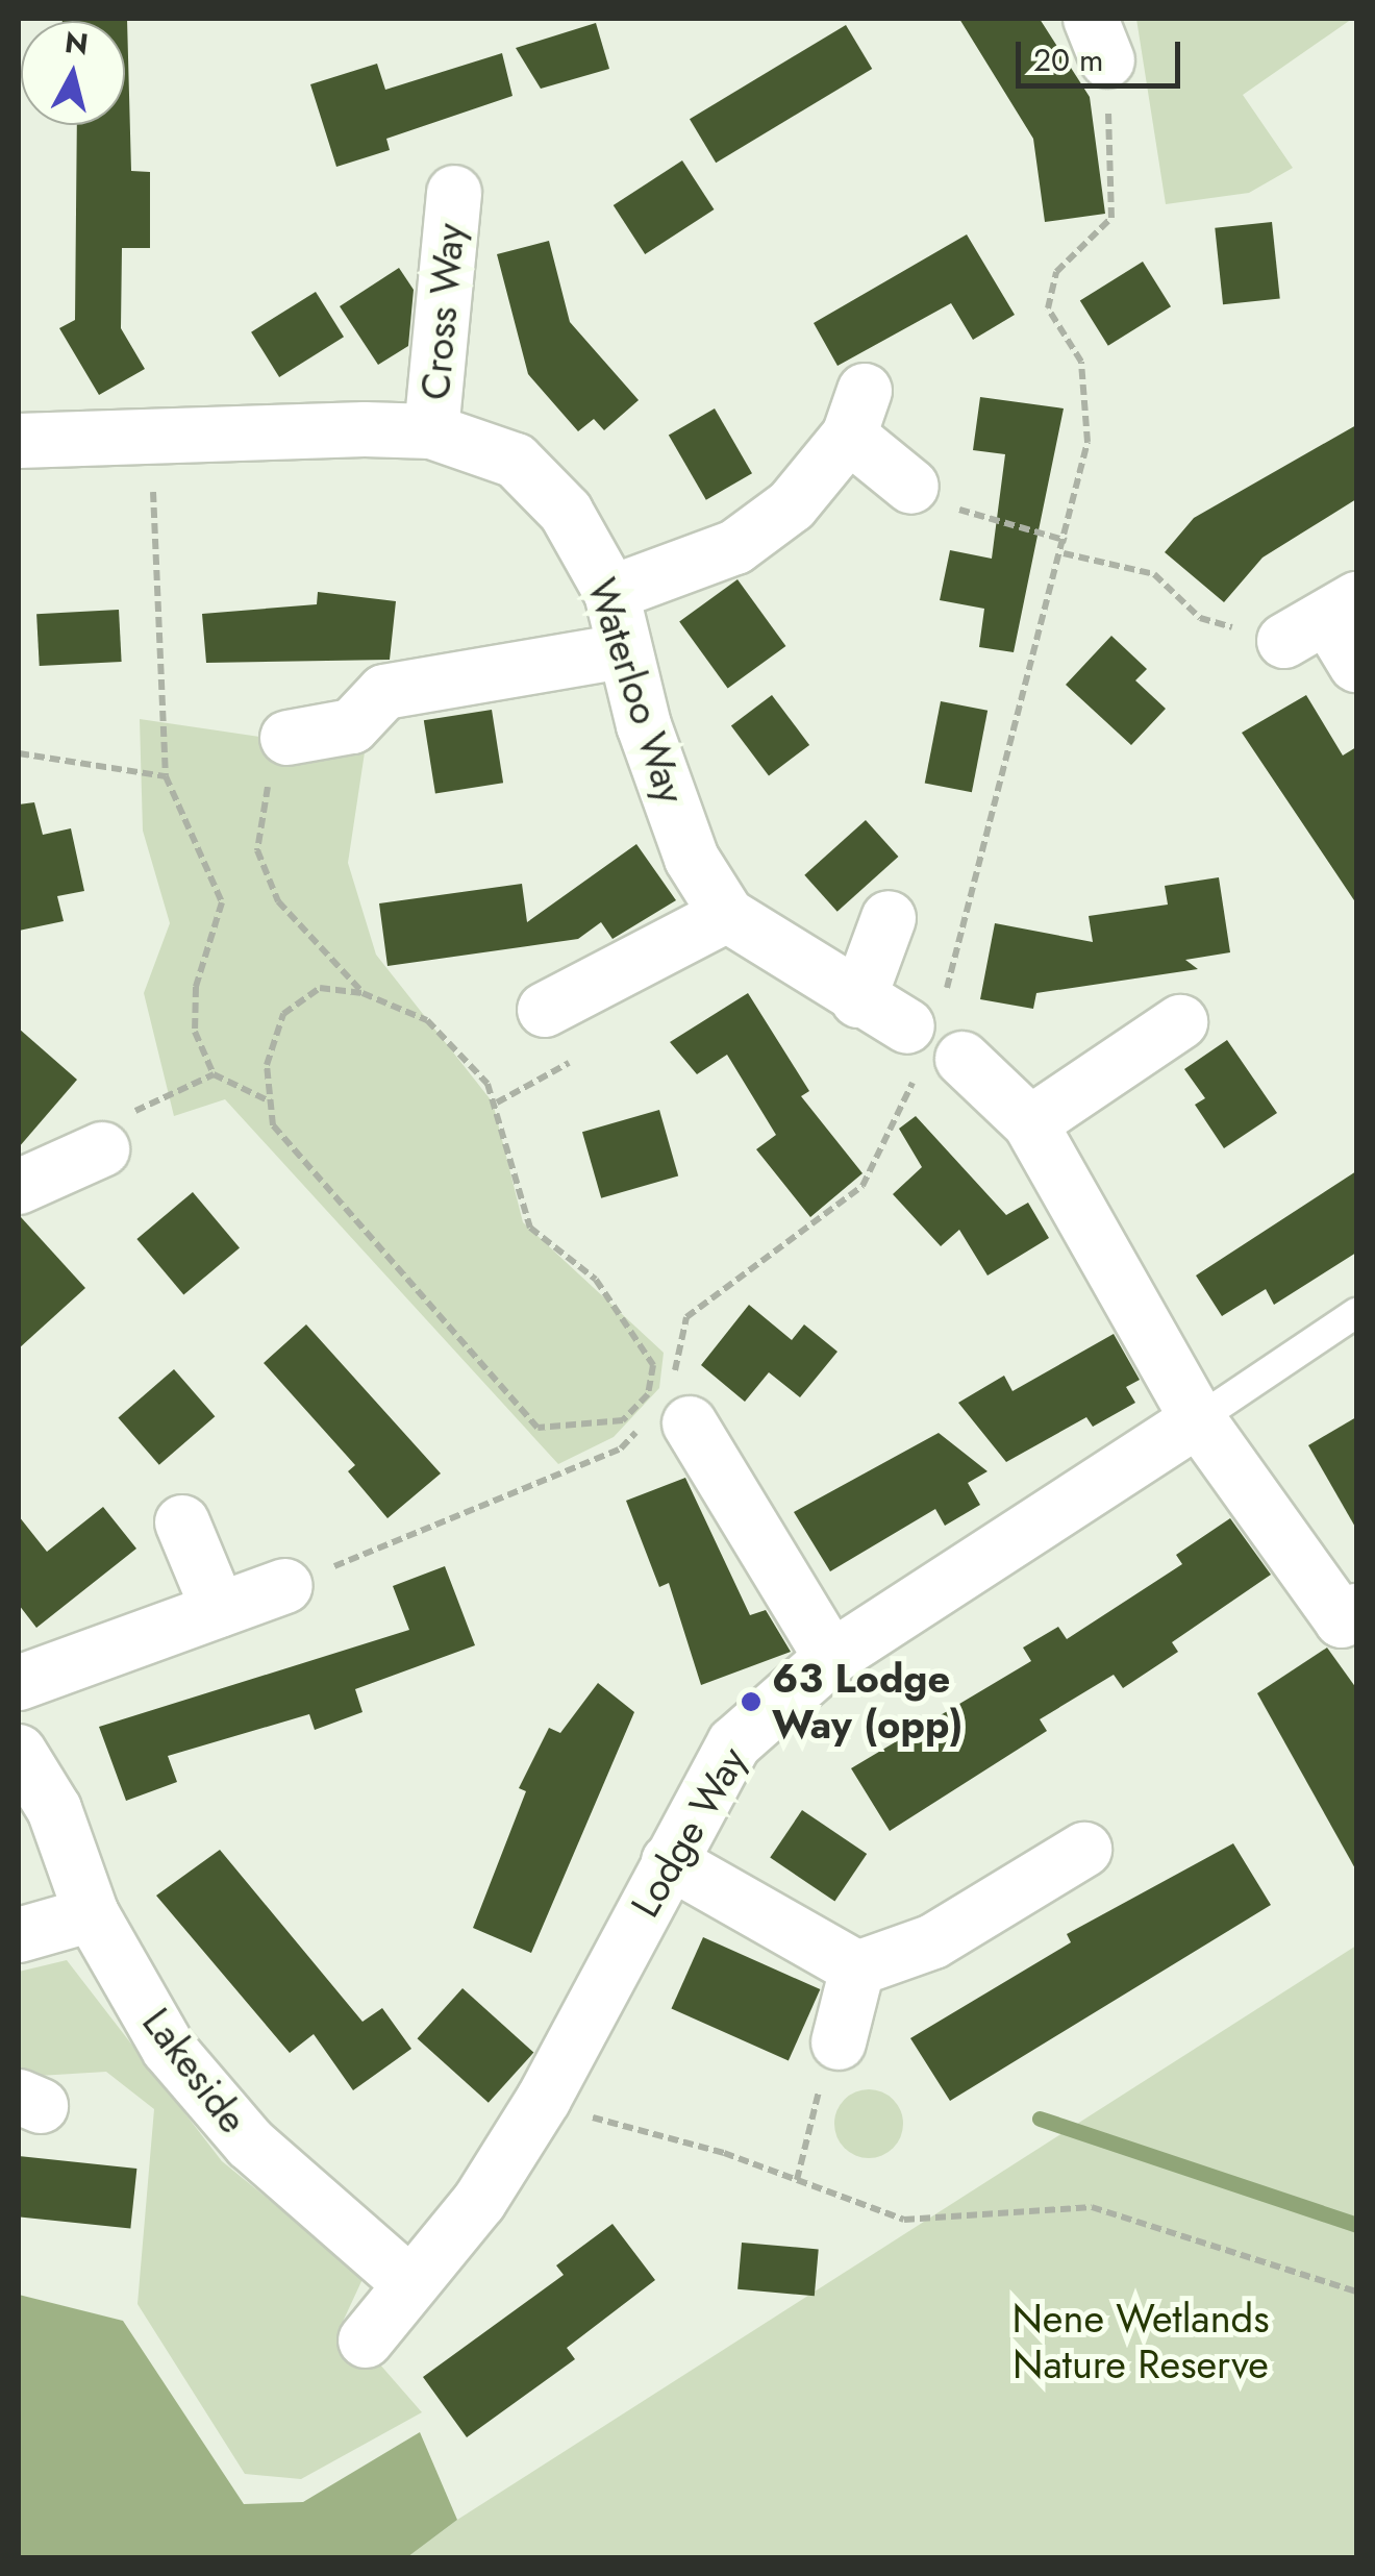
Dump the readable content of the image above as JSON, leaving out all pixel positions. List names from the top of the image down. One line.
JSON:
{"streets":{"street":["Cross Way","Waterloo Way","Lodge Way","Lakeside"]},"crossings":[["Cross Way","Waterloo Way"],["Lodge Way","Lakeside"]],"parks":["Nene Wetlands Nature Reserve"],"places":["63 Lodge Way (opp)"],"scale_bar":"20 m","north":"top"}
